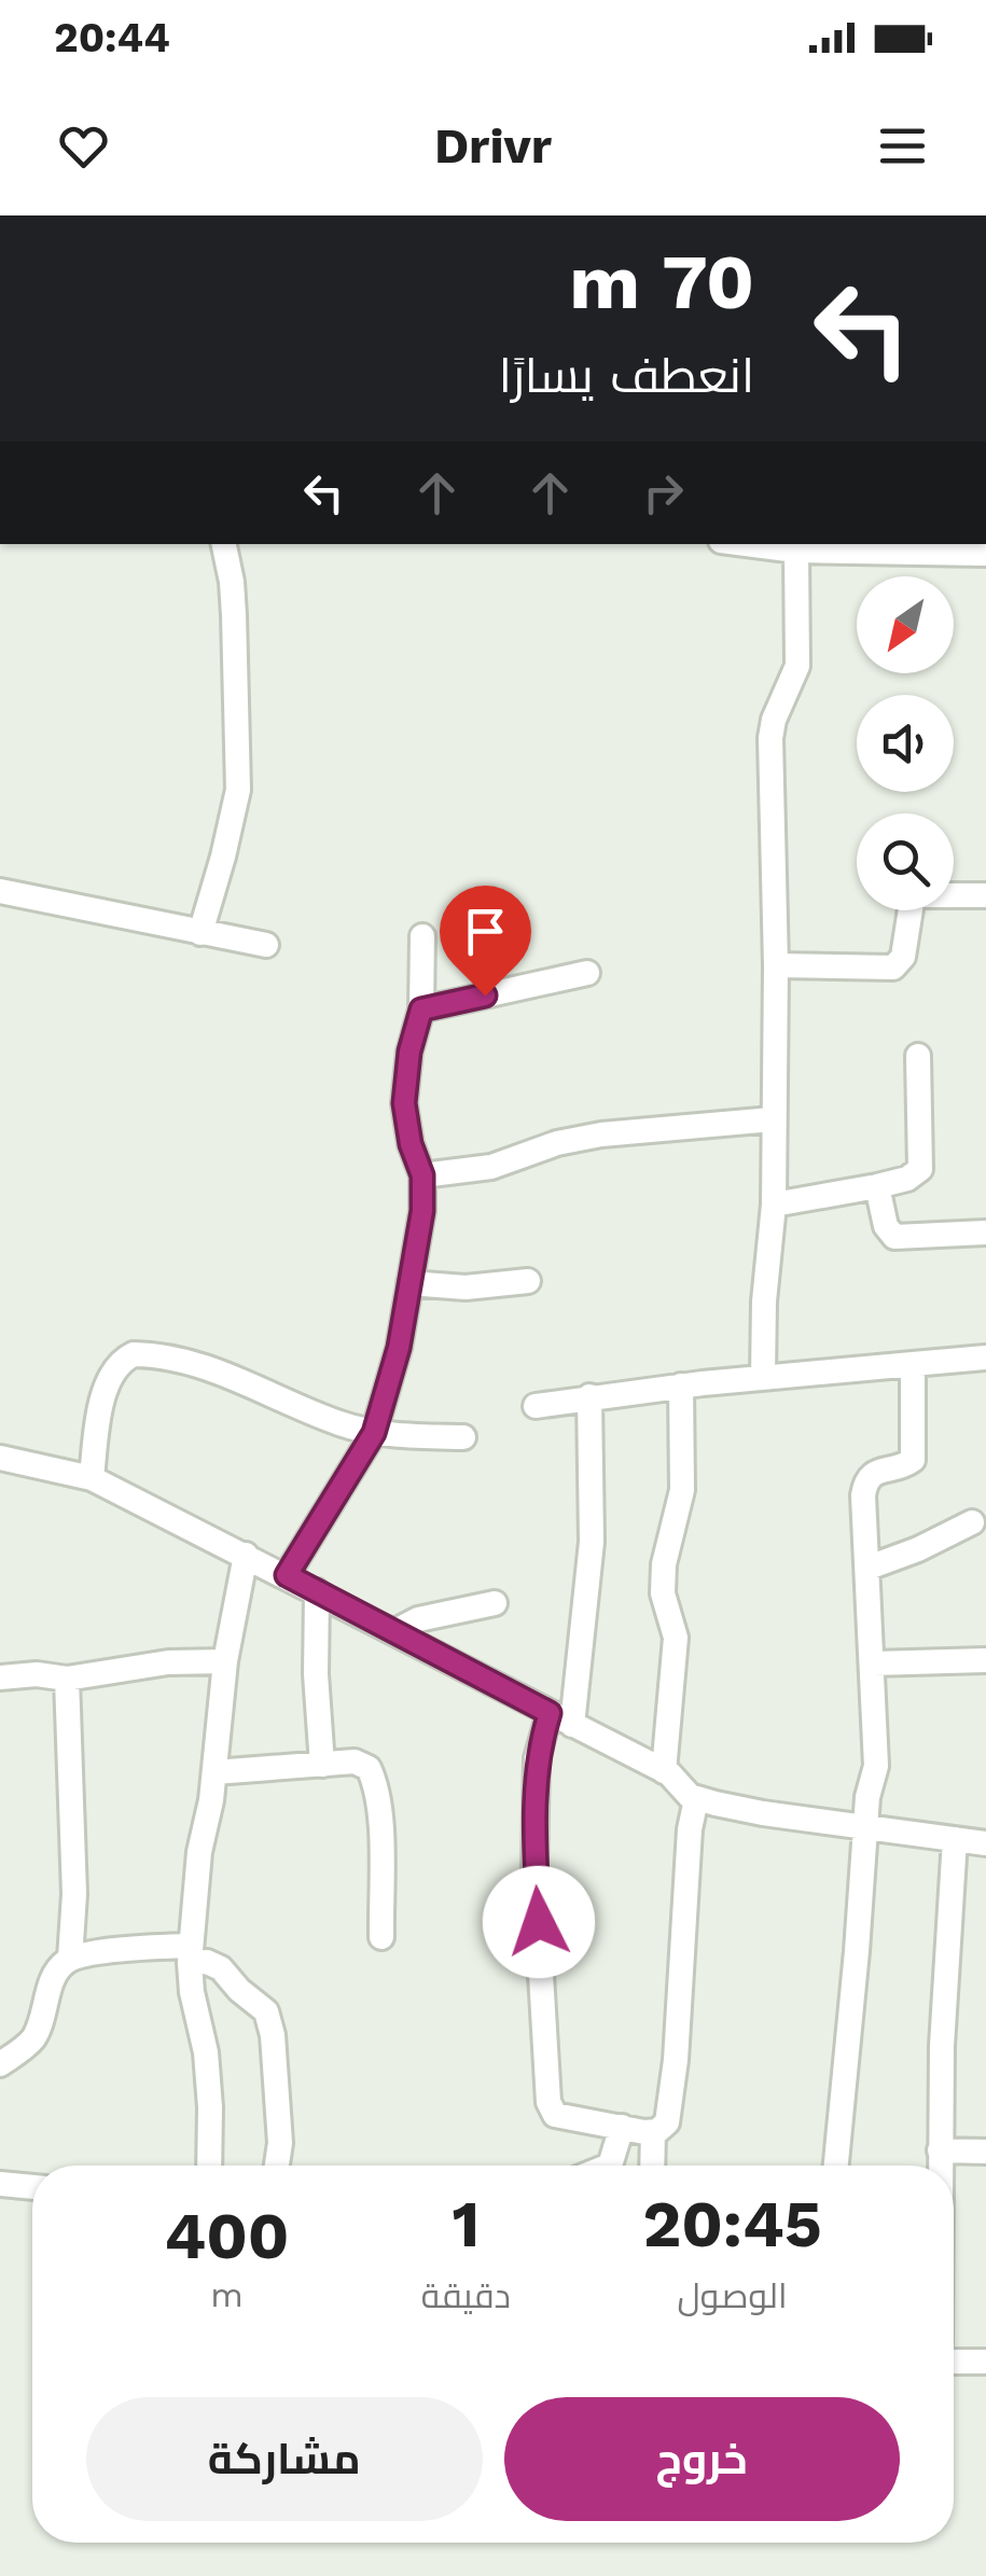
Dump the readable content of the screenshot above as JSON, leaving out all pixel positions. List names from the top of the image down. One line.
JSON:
{"north":"bottom left","page":{"status":"20:44","header":"Drivr","turn":["70 m","انعطف يسارًا"],"eta":["20:45","الوصول","1","دقيقة","400","m"],"buttons":["خروج","مشاركة"]}}
